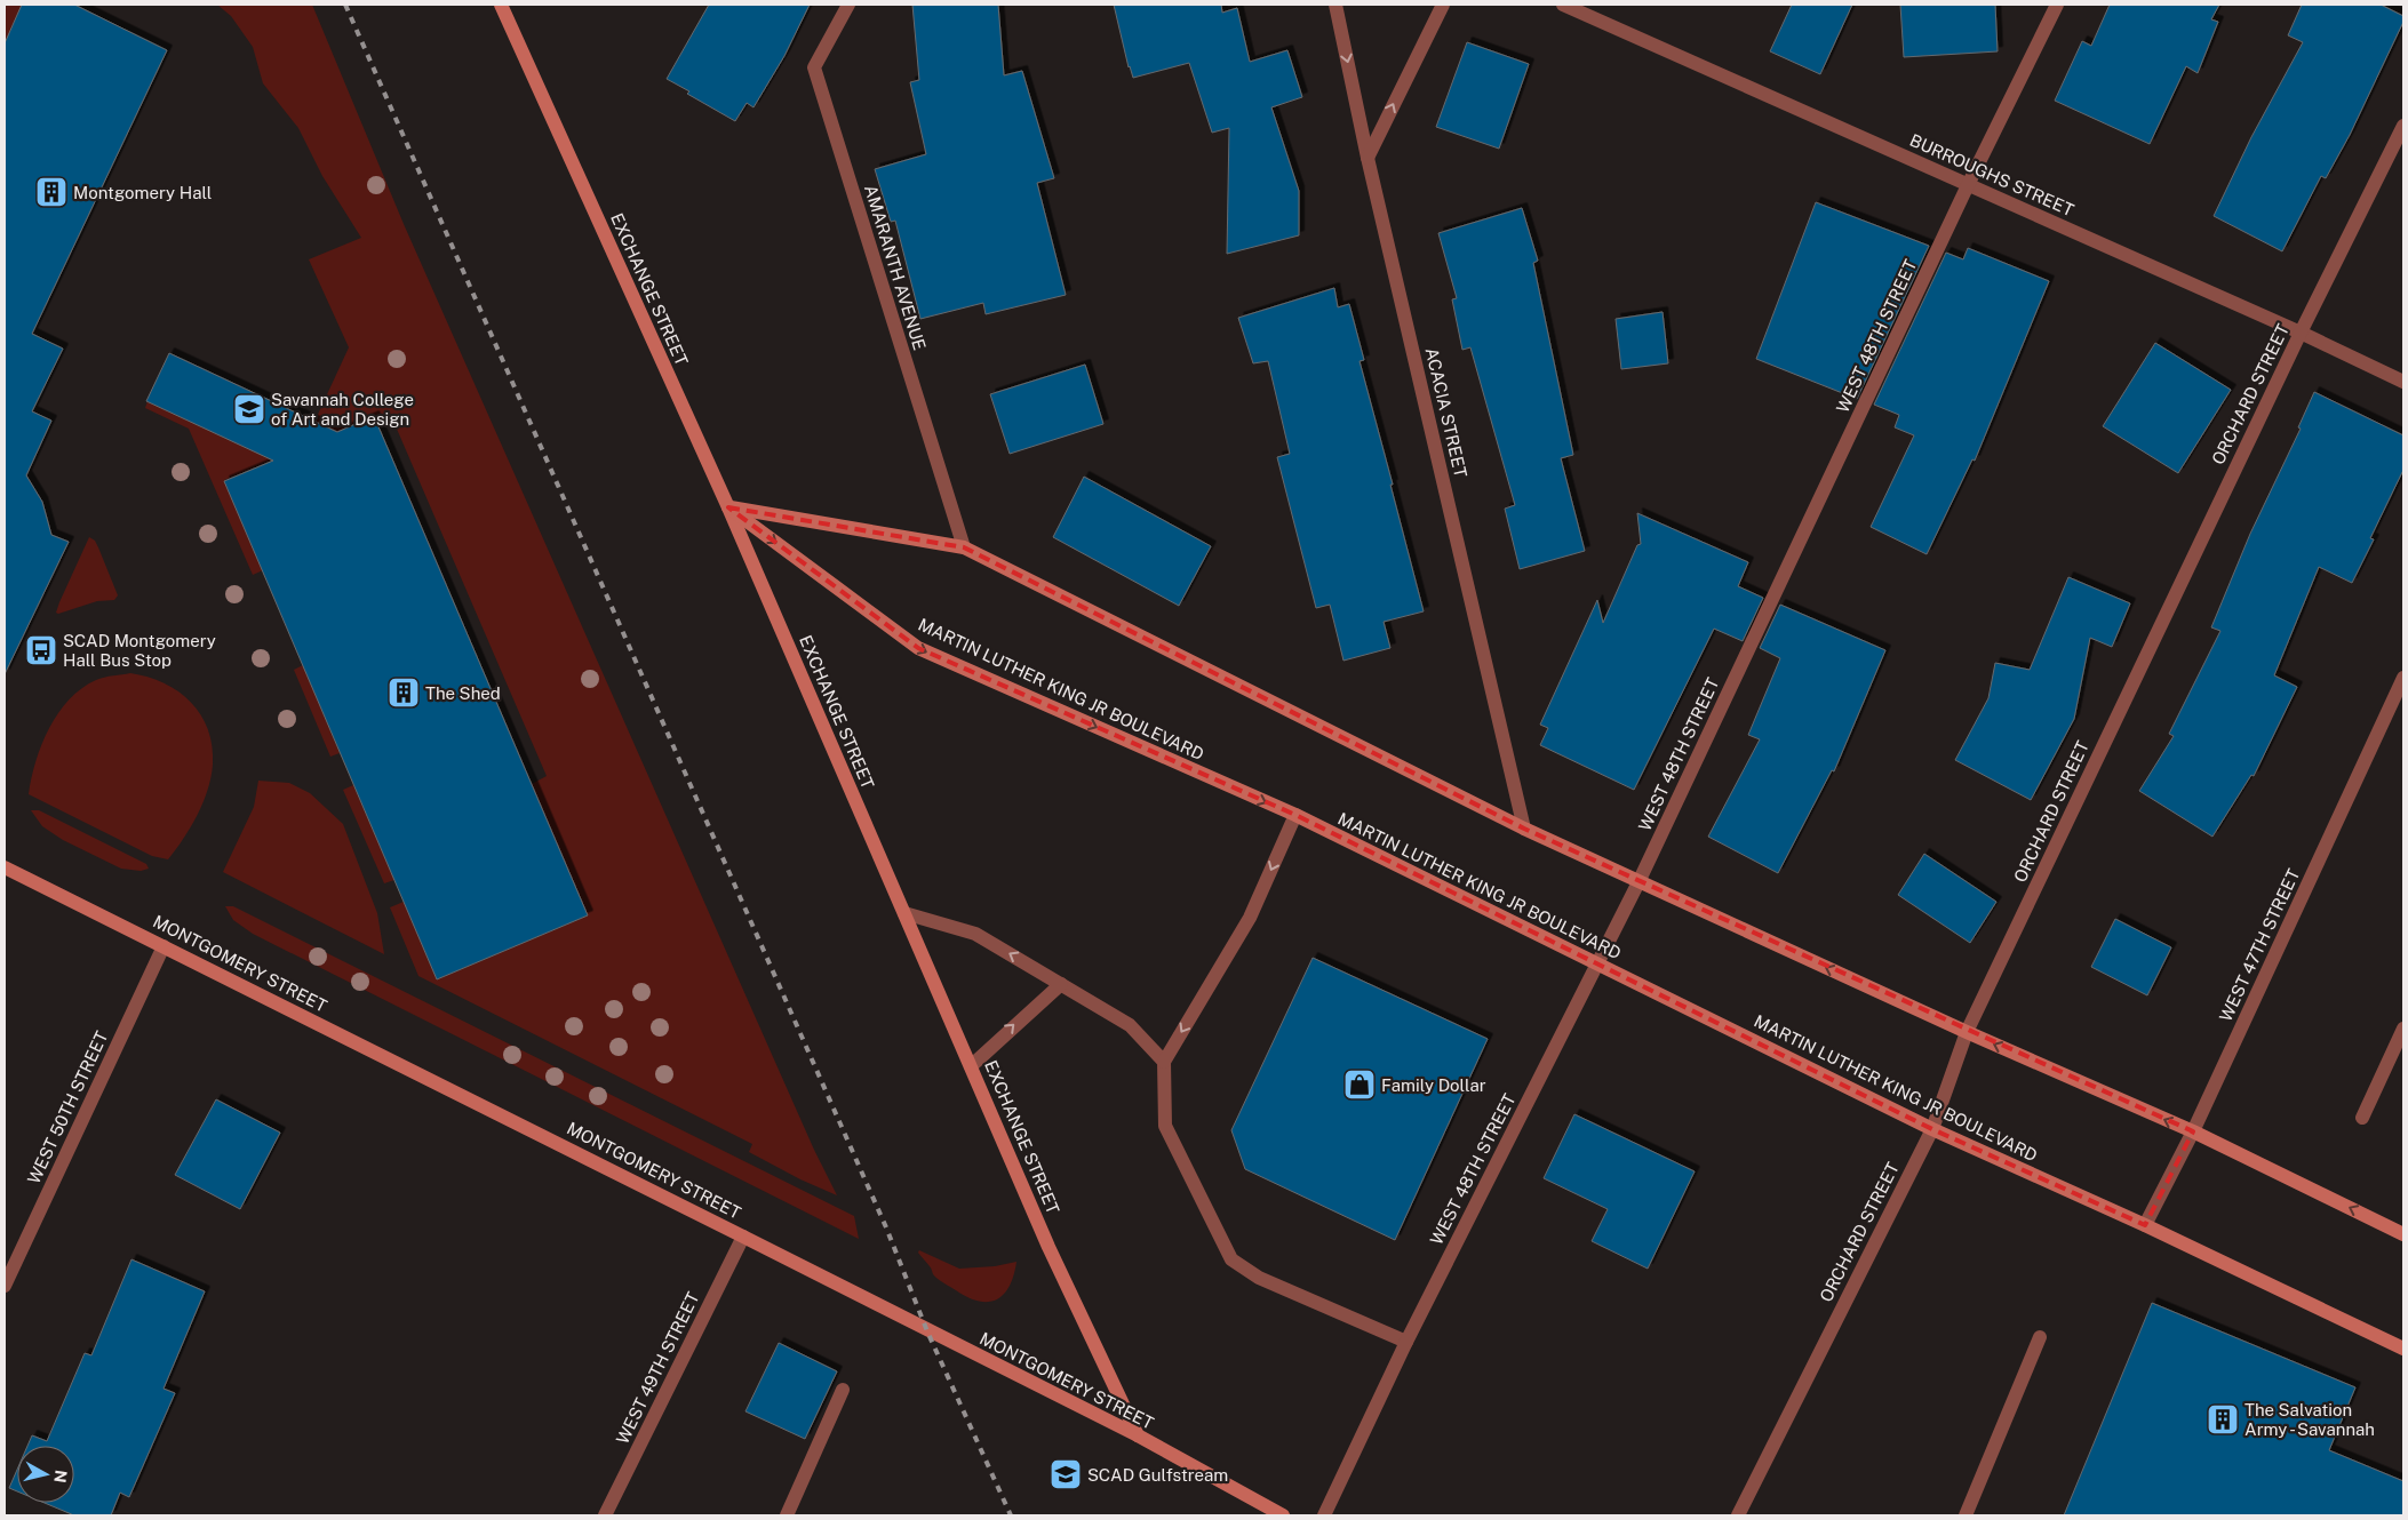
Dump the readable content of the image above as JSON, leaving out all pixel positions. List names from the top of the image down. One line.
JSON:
{"streets":{"main road":["EXCHANGE STREET","MARTIN LUTHER KING JR BOULEVARD","MONTGOMERY STREET"],"street":["BURROUGHS STREET","AMARANTH AVENUE","WEST 48TH STREET","ORCHARD STREET","ACACIA STREET","WEST 47TH STREET","WEST 50TH STREET","WEST 49TH STREET"]},"crossings":[["BURROUGHS STREET","WEST 48TH STREET"],["BURROUGHS STREET","ORCHARD STREET"],["EXCHANGE STREET","MARTIN LUTHER KING JR BOULEVARD"],["EXCHANGE STREET","MONTGOMERY STREET"],["WEST 48TH STREET","MARTIN LUTHER KING JR BOULEVARD"],["ORCHARD STREET","MARTIN LUTHER KING JR BOULEVARD"],["MARTIN LUTHER KING JR BOULEVARD","WEST 47TH STREET"],["MONTGOMERY STREET","WEST 50TH STREET"],["MONTGOMERY STREET","WEST 49TH STREET"]],"places":{"building":["Montgomery Hall","The Shed","The Salvation Army - Savannah"],"school or university":["Savannah College of Art and Design","SCAD Gulfstream"],"bus stop":["SCAD Montgomery Hall Bus Stop"],"shop":["Family Dollar"]},"north":"right"}
